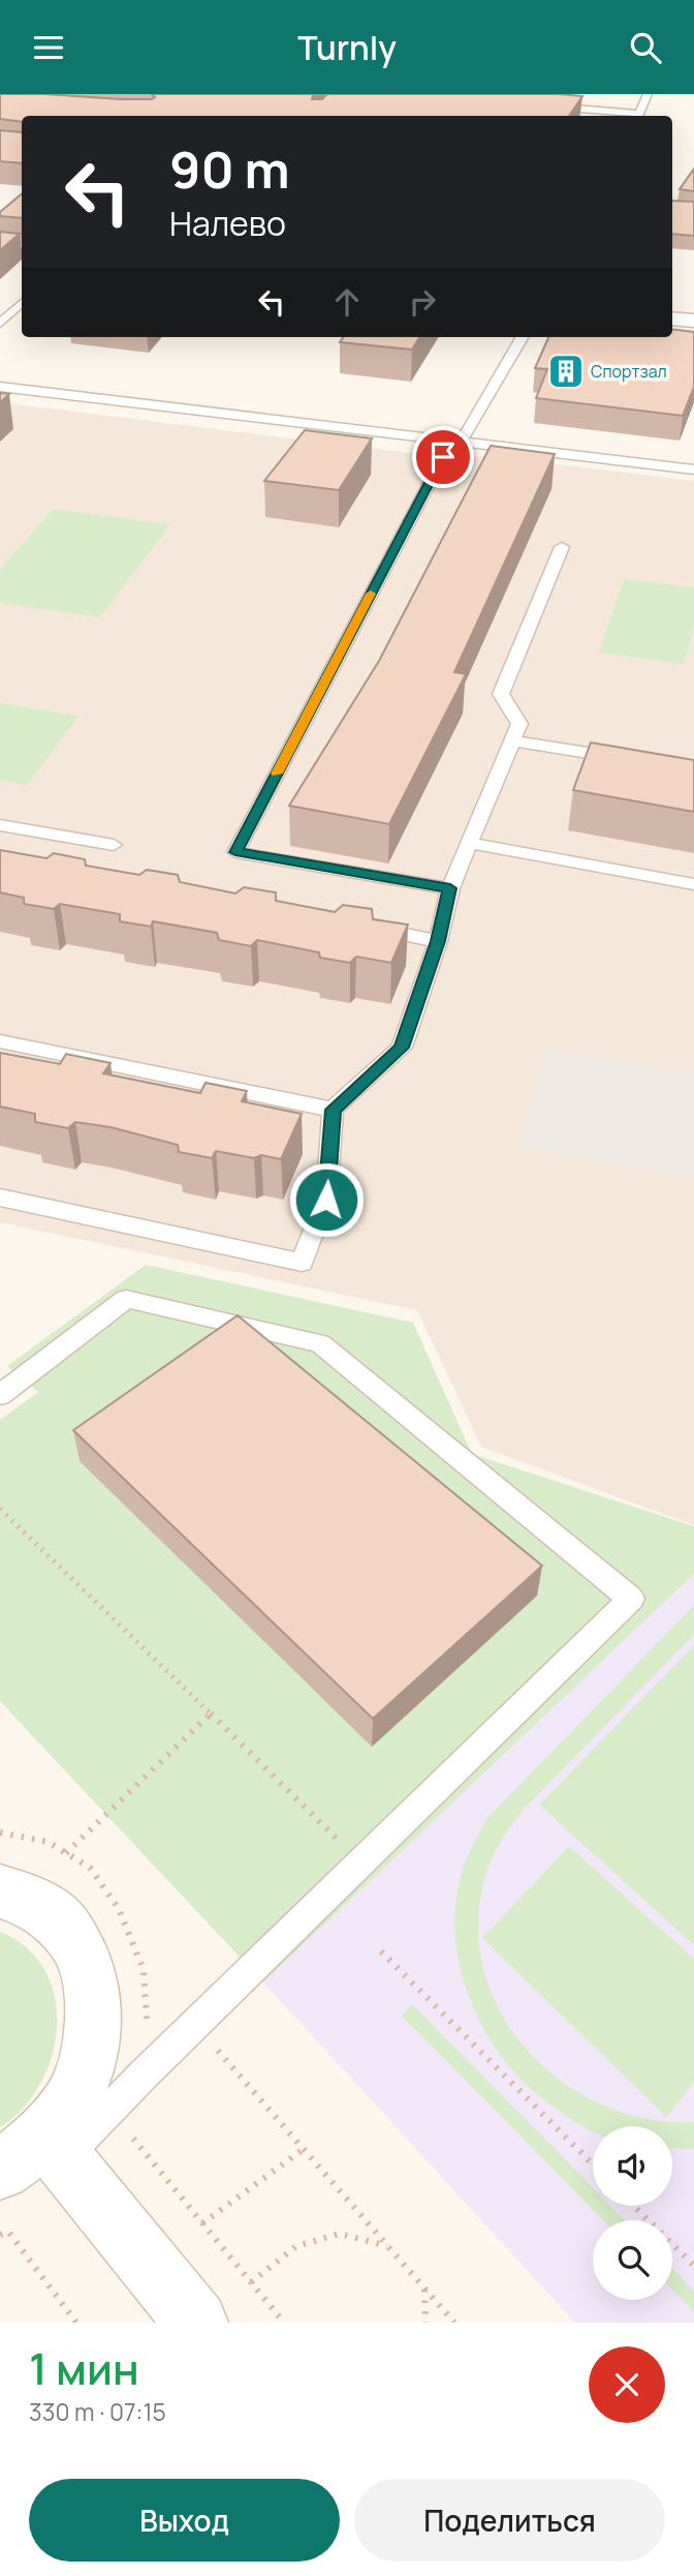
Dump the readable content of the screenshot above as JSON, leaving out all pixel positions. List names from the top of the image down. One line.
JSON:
{"places":{"building":["Спортзал"]},"page":{"header":"Turnly","turn":["90 m","Налево"],"heading":["1 мин","330 m · 07:15"],"buttons":["Выход","Поделиться"]}}
